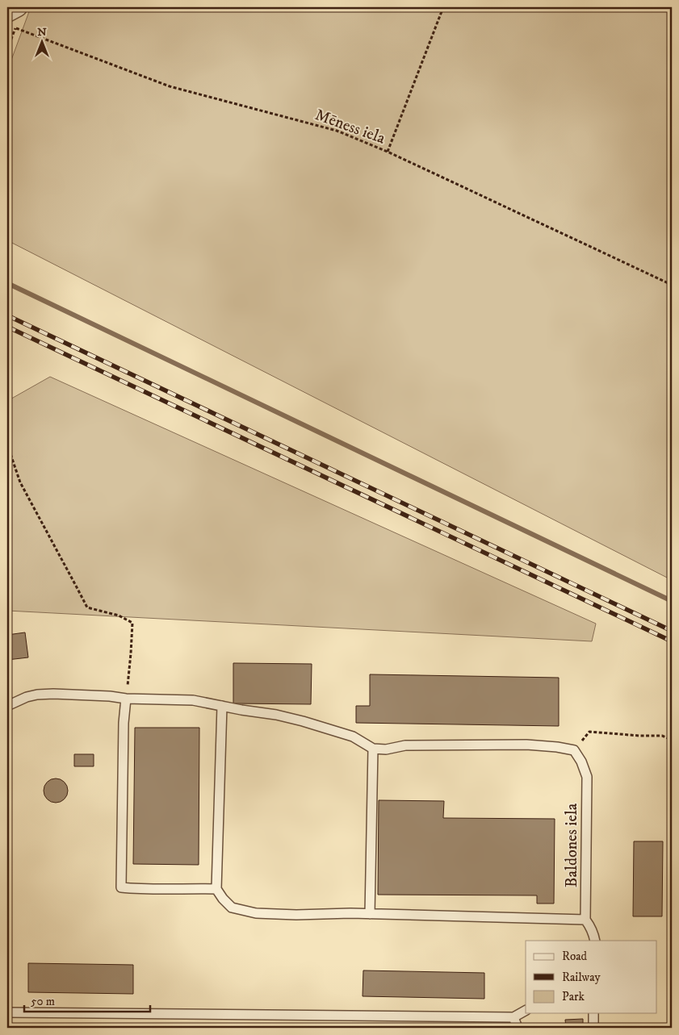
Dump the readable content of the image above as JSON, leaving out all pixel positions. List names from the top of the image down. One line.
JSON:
{"streets":{"lane":["Baldones iela"],"path":["Mēness iela"]},"legend":["Road","Railway","Park"],"scale_bar":"50 m","north":"top"}
